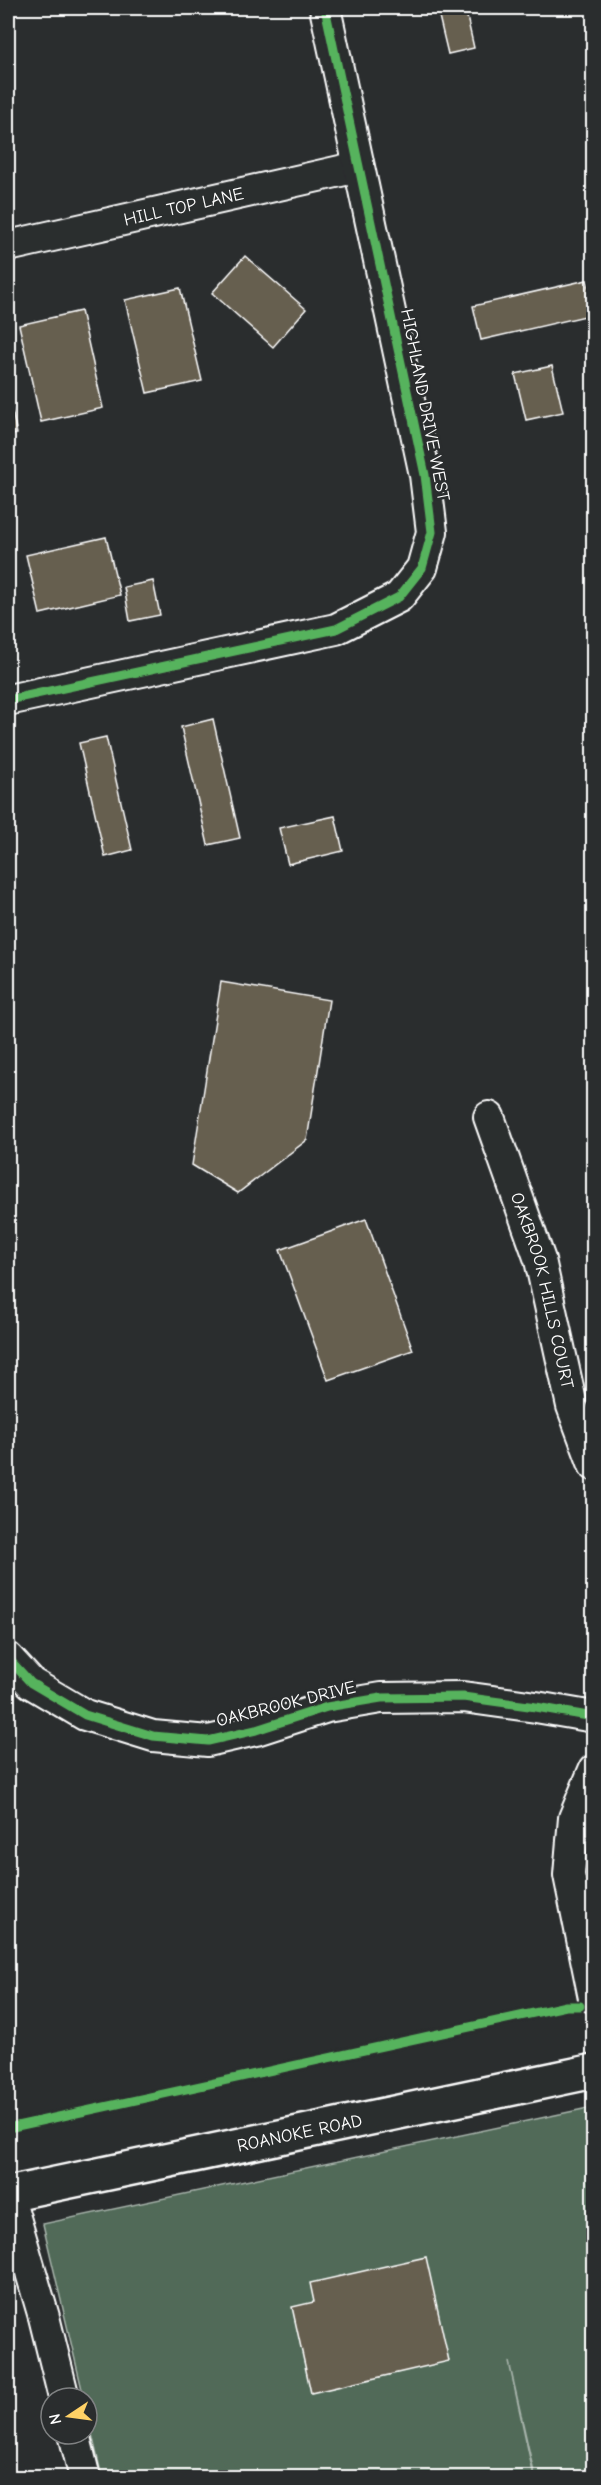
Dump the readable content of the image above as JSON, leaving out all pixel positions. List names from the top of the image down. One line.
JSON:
{"streets":{"street":["HILL TOP LANE","HIGHLAND DRIVE WEST","OAKBROOK HILLS COURT","OAKBROOK DRIVE","ROANOKE ROAD"]},"crossings":[["HILL TOP LANE","HIGHLAND DRIVE WEST"]],"north":"left"}
